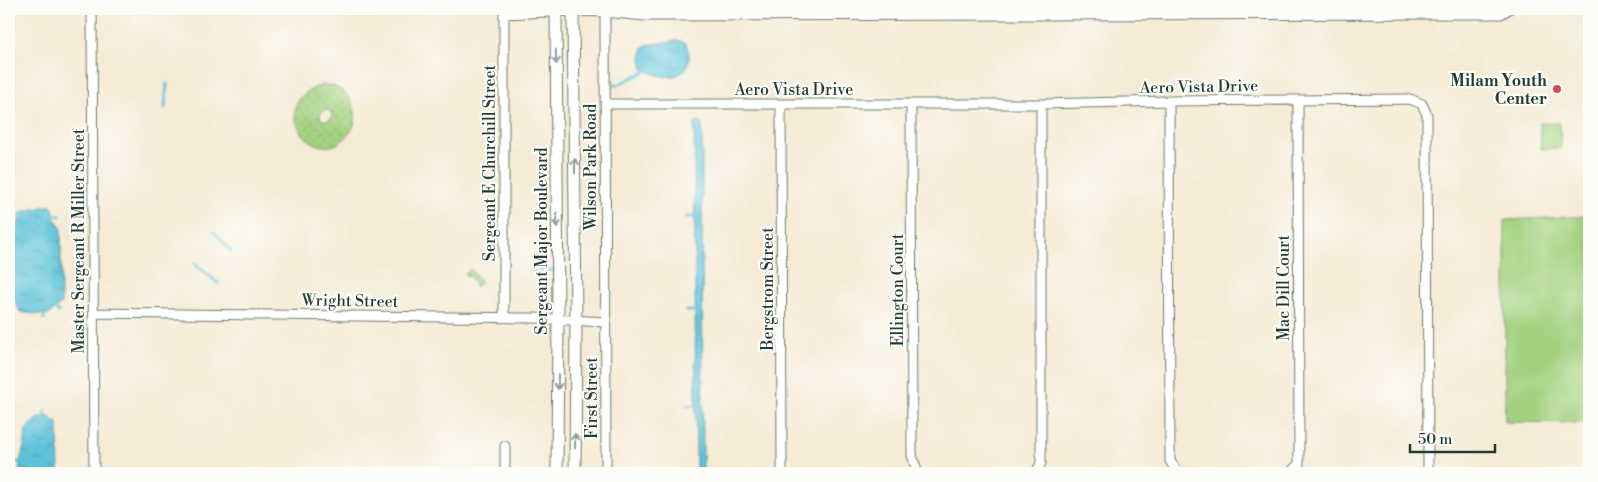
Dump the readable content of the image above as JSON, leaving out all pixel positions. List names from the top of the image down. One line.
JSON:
{"streets":{"street":["Aero Vista Drive","Sergeant E Churchill Street","Wilson Park Road","Master Sergeant R Miller Street","Sergeant Major Boulevard","Mac Dill Court","Bergstrom Street","Ellington Court","Wright Street","First Street"]},"crossings":[["Aero Vista Drive","Wilson Park Road"],["Aero Vista Drive","Mac Dill Court"],["Aero Vista Drive","Bergstrom Street"],["Aero Vista Drive","Ellington Court"],["Sergeant E Churchill Street","Wright Street"],["Wilson Park Road","Wright Street"],["Wilson Park Road","First Street"],["Master Sergeant R Miller Street","Wright Street"],["Sergeant Major Boulevard","Wright Street"],["Wright Street","First Street"]],"places":["Milam Youth Center"],"scale_bar":"50 m"}
